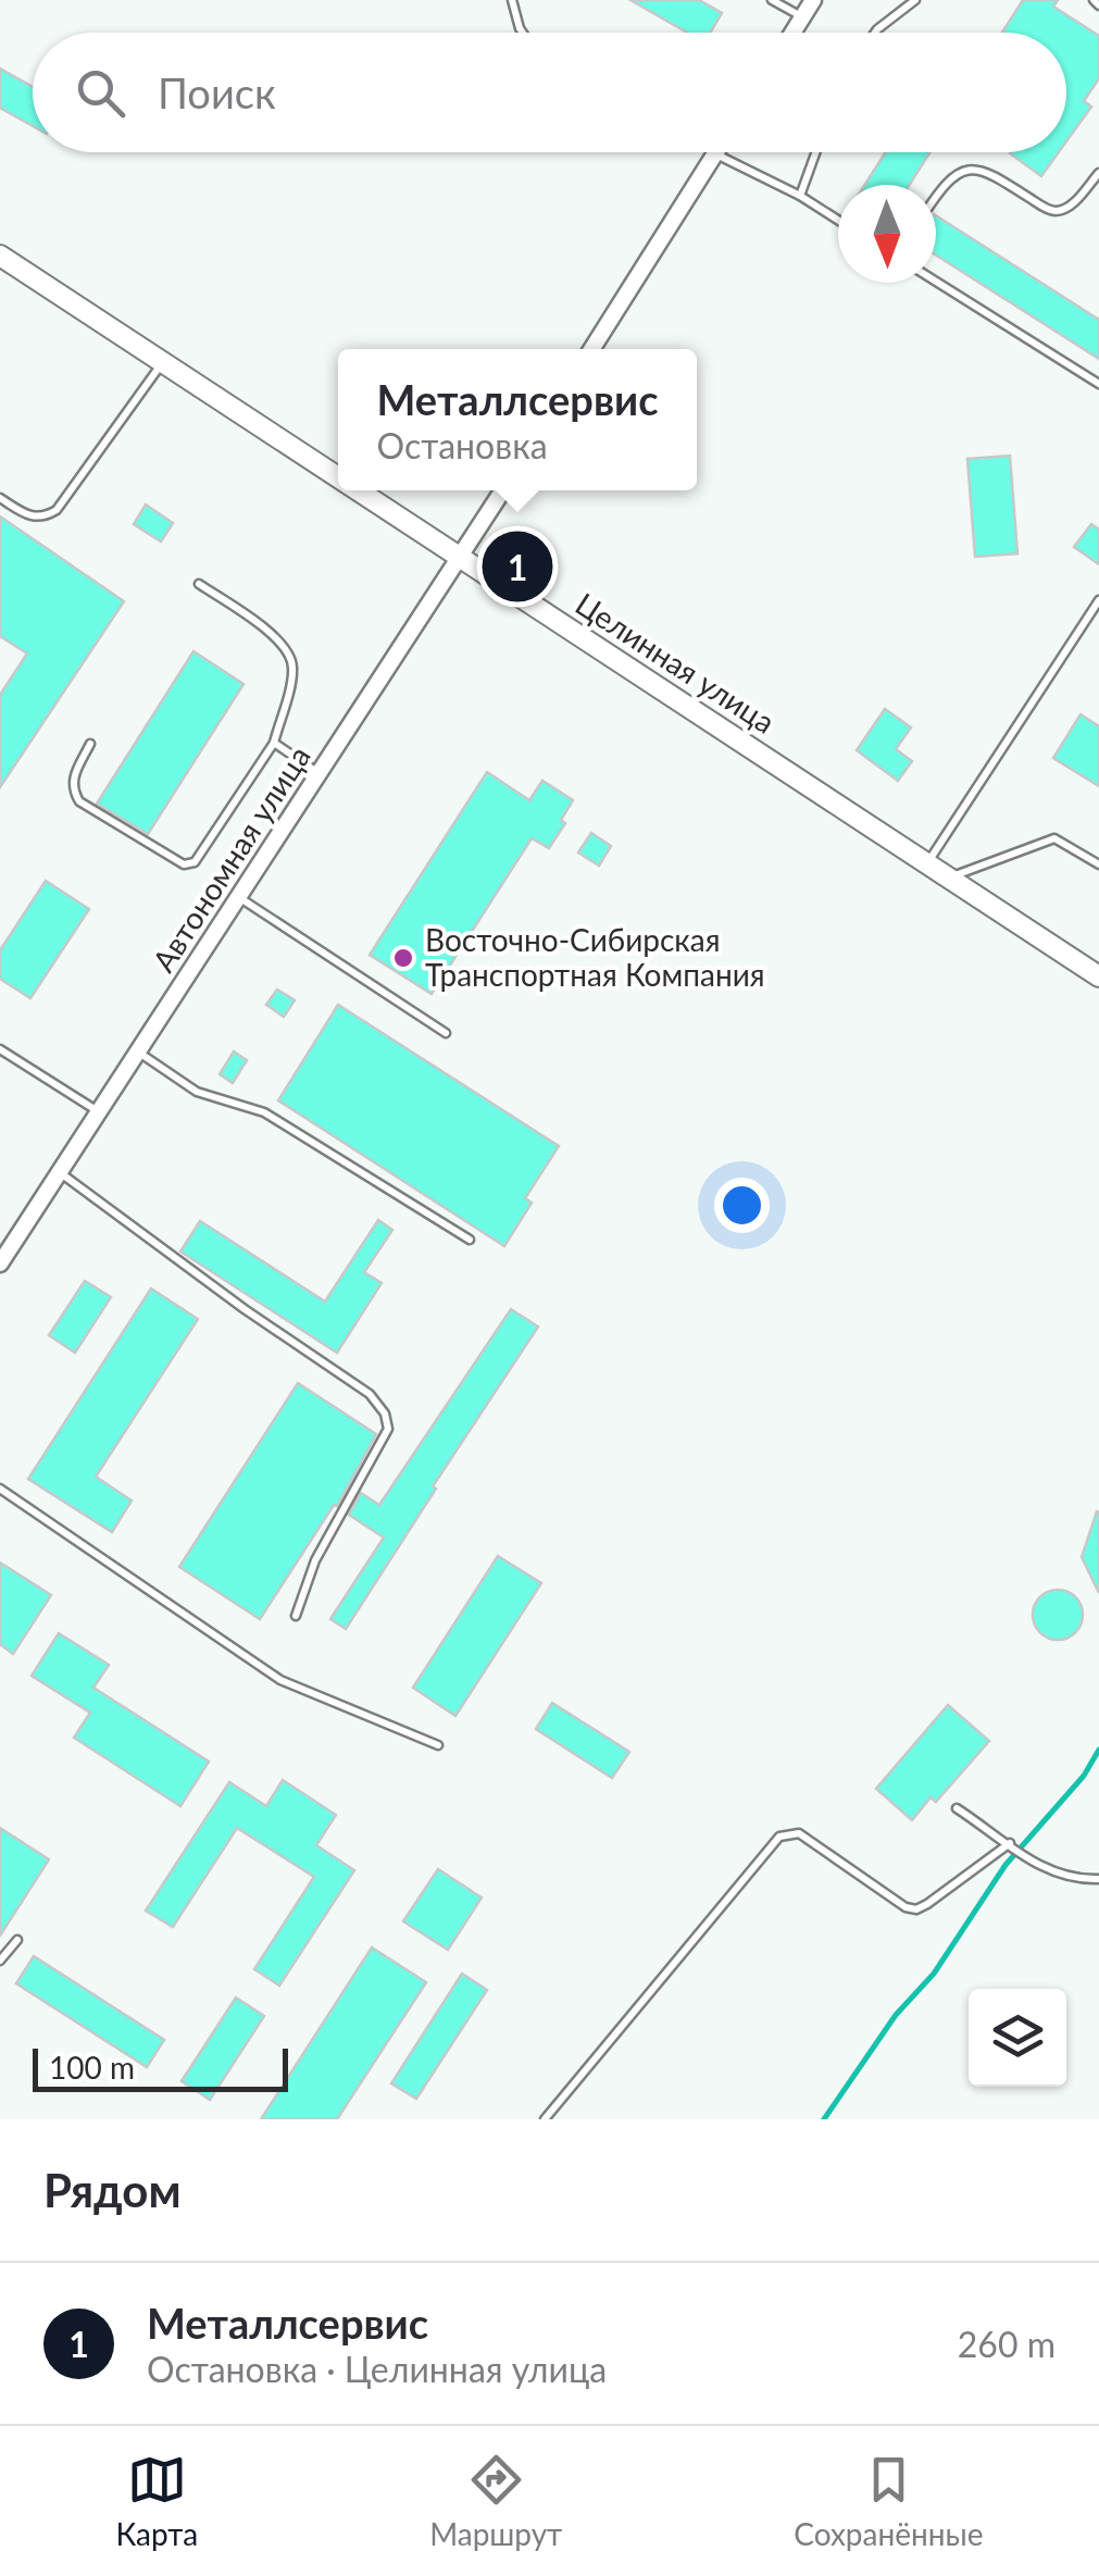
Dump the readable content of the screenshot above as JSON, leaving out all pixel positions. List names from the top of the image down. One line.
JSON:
{"streets":{"street":["Целинная улица","Автономная улица"]},"crossings":[["Целинная улица","Автономная улица"]],"places":["Восточно-Сибирская Транспортная Компания"],"scale_bar":"100 m","north":"bottom","page":{"search":"Поиск","popup":["Металлсервис","Остановка"],"pins":"1","scale":"100 m","heading":"Рядом","list":[{"mark":"1","name":"Металлсервис","note":"Остановка · Целинная улица","value":"260 m"}],"nav":["Карта","Маршрут","Сохранённые"]}}
